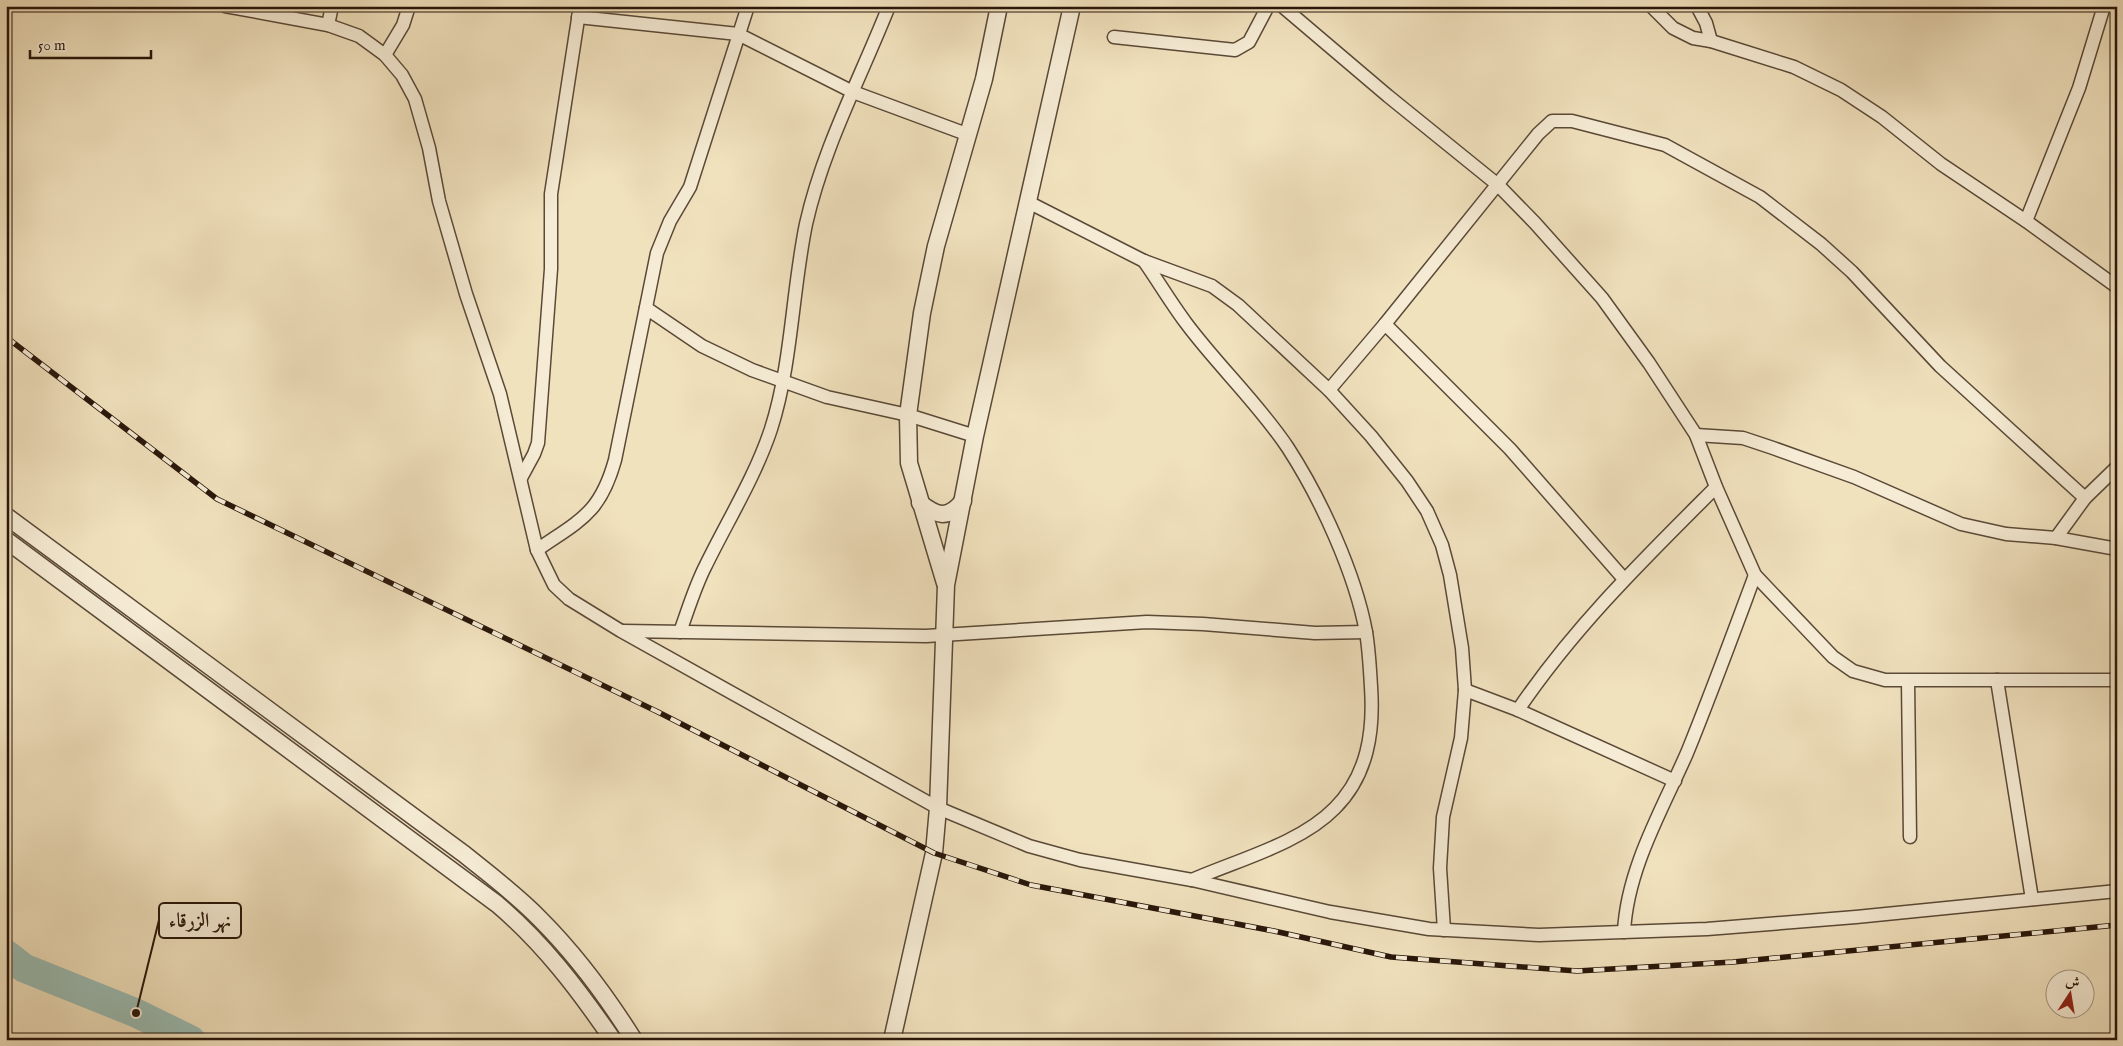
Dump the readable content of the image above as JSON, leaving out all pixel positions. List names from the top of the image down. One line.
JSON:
{"places":["نهر الزرقاء"],"scale_bar":"50 m","north":"top"}
